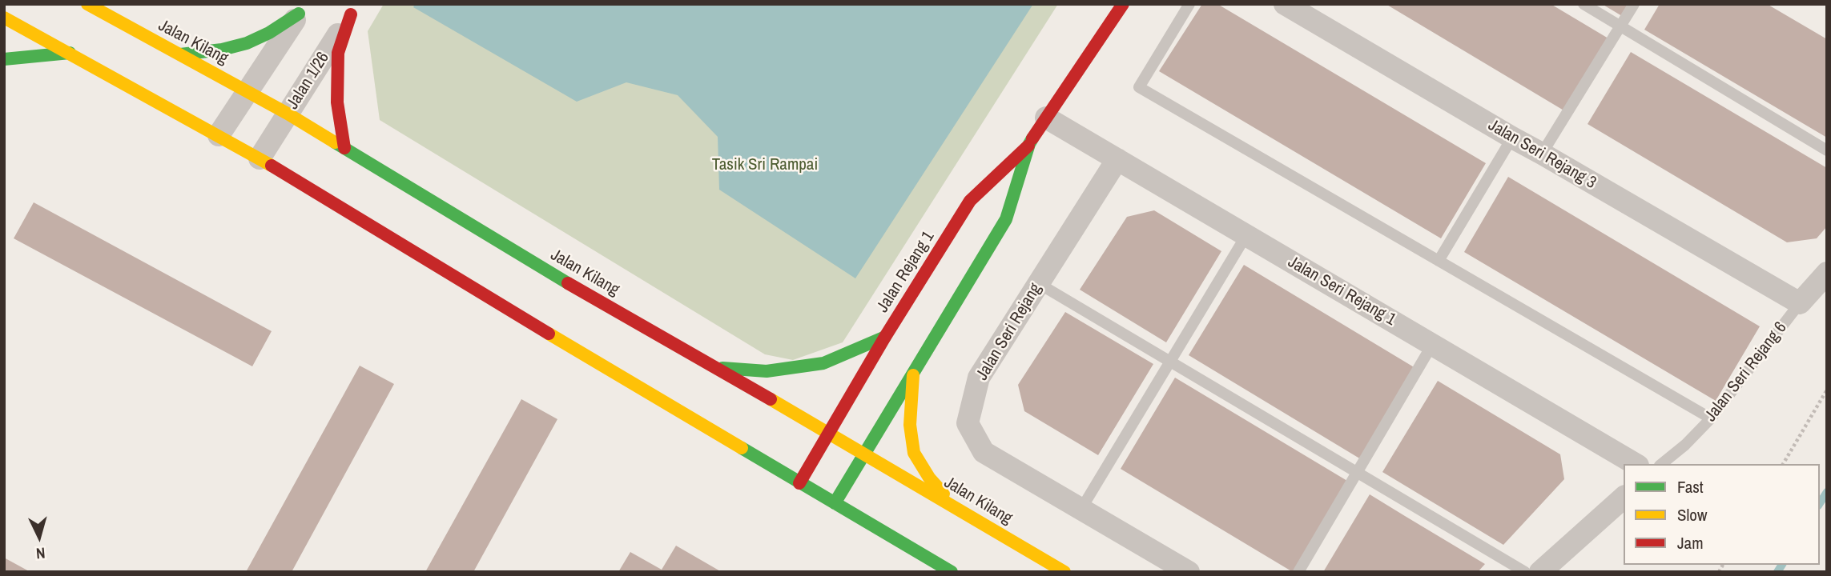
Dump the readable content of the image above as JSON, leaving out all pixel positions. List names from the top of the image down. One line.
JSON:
{"streets":{"main road":["Jalan Kilang","Jalan Rejang 1"],"street":["Jalan 1/26","Jalan Seri Rejang 3","Jalan Seri Rejang 1","Jalan Seri Rejang","Jalan Seri Rejang 6"]},"crossings":[["Jalan Kilang","Jalan 1/26"],["Jalan Kilang","Jalan Rejang 1"],["Jalan Seri Rejang 3","Jalan Seri Rejang 6"],["Jalan Rejang 1","Jalan Seri Rejang 1"],["Jalan Seri Rejang 1","Jalan Seri Rejang"]],"parks":["Tasik Sri Rampai"],"legend":["Fast","Slow","Jam"],"north":"bottom"}
